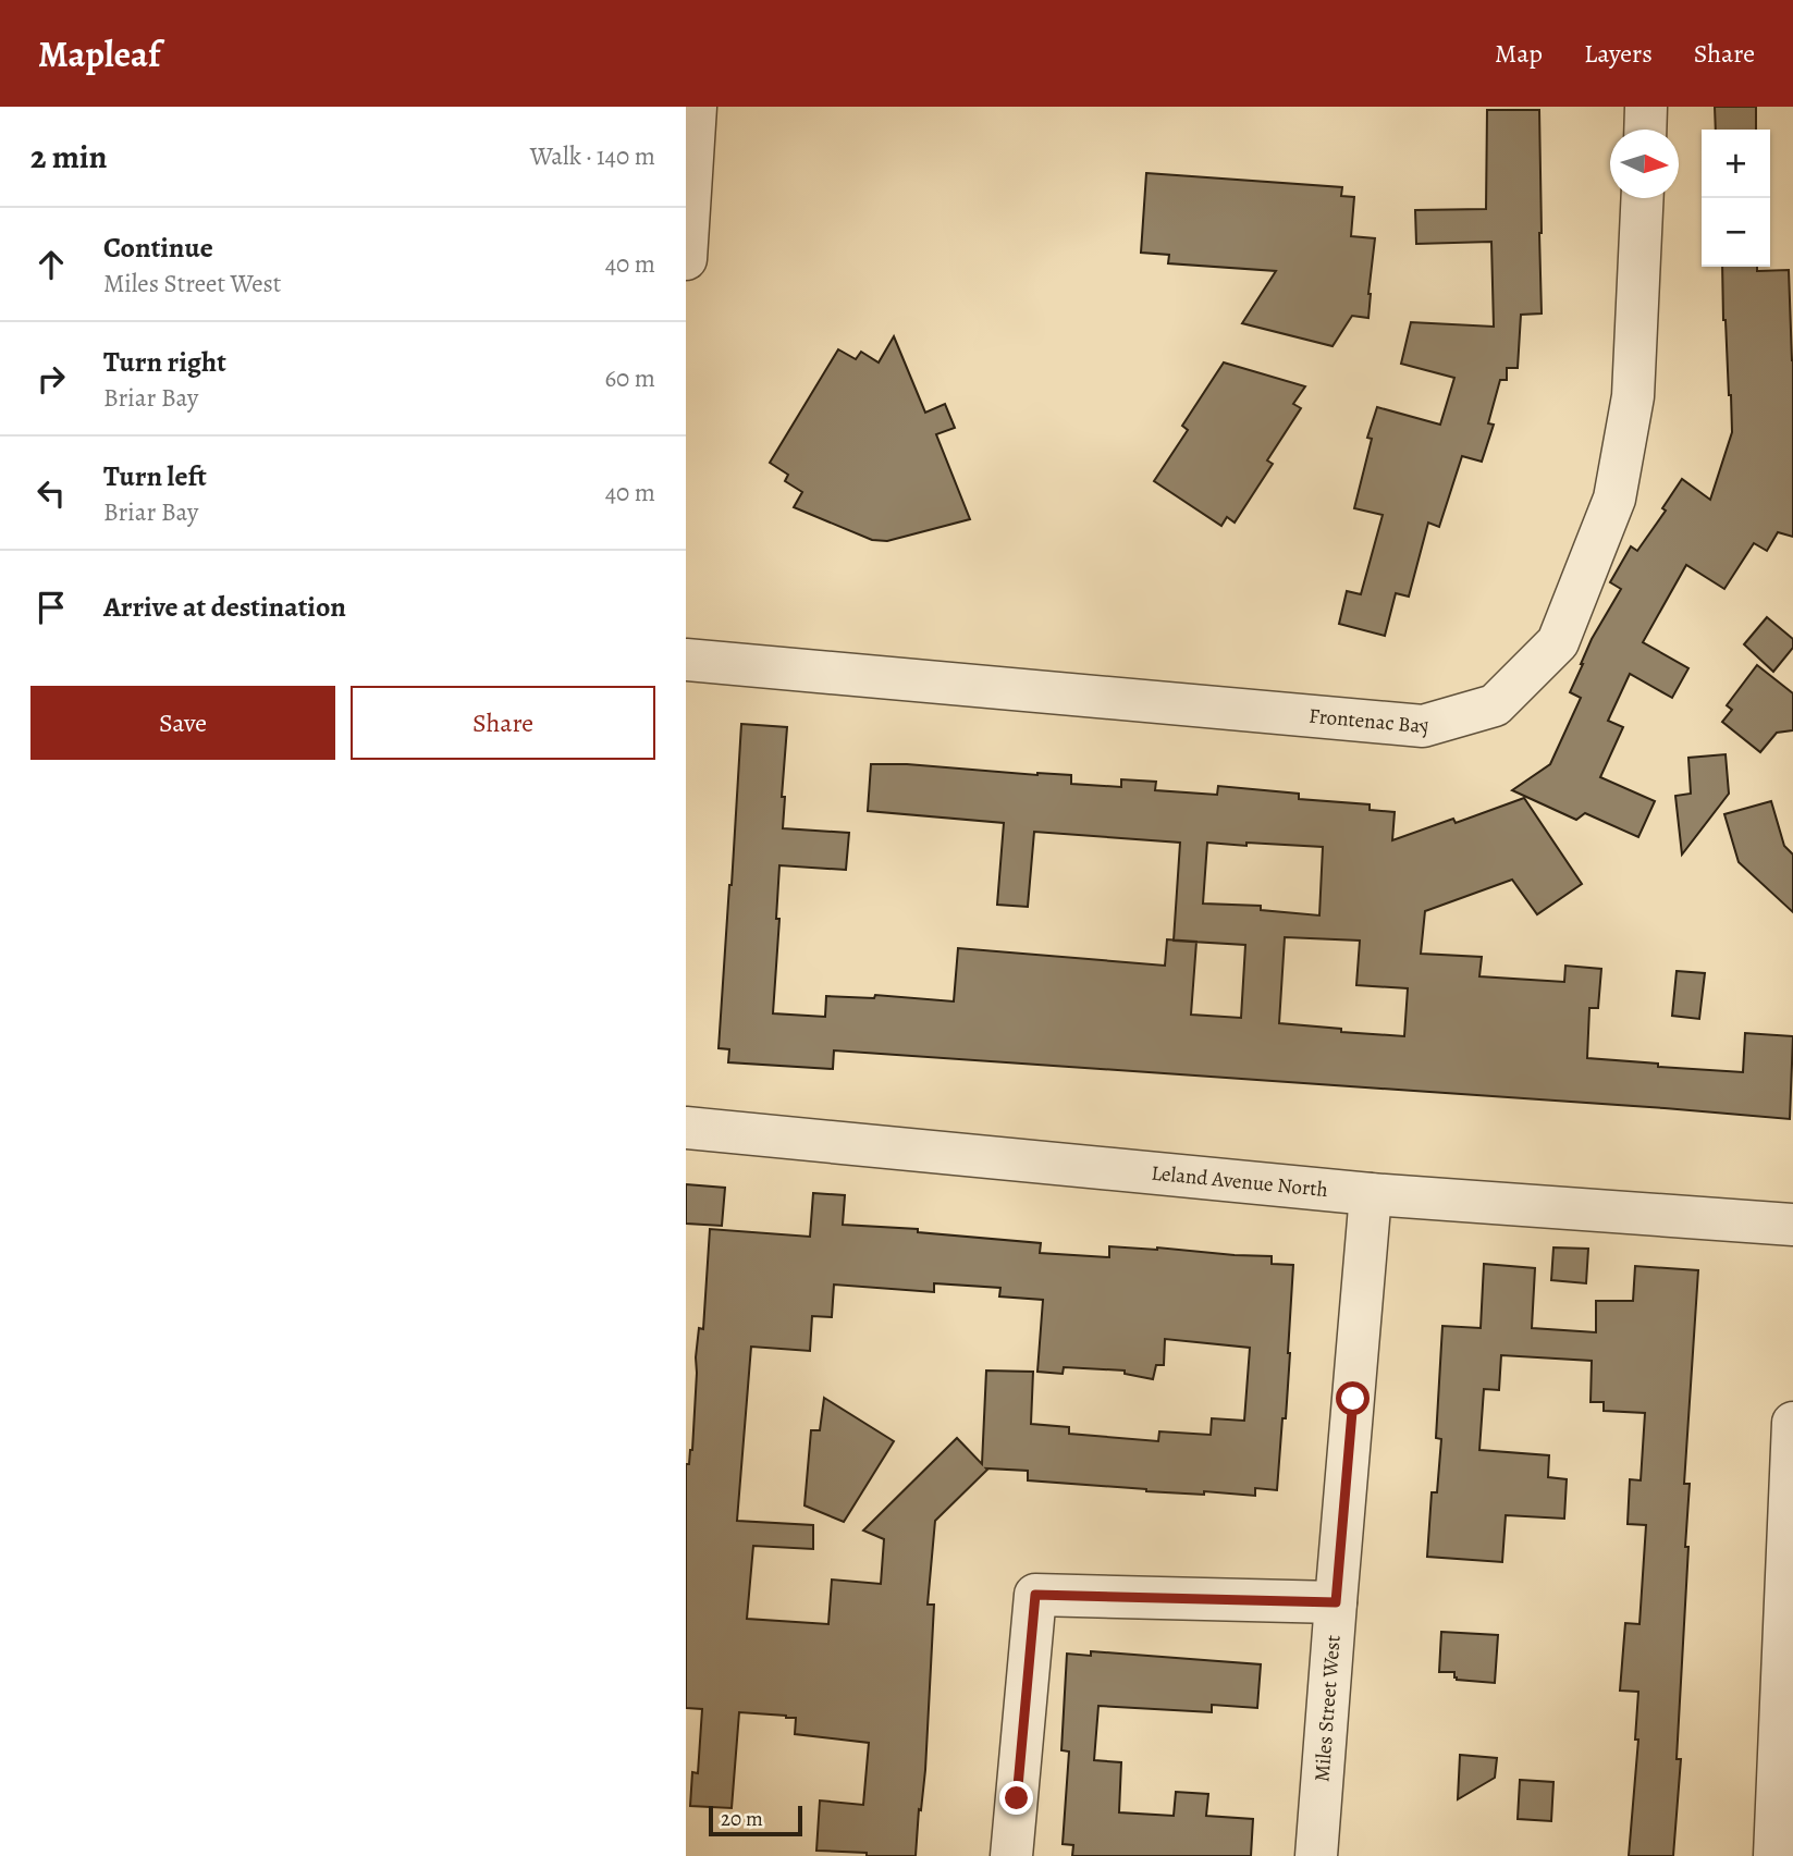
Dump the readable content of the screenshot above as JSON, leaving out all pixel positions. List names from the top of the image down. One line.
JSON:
{"streets":{"street":["Frontenac Bay","Leland Avenue North","Miles Street West"]},"crossings":[["Leland Avenue North","Miles Street West"]],"scale_bar":"20 m","north":"right","page":{"header":"Mapleaf","nav":["Map","Layers","Share"],"heading":["2 min","Walk · 140 m"],"map_buttons":["+","−"],"list":[["Continue","Miles Street West","40 m"],["Turn right","Briar Bay","60 m"],["Turn left","Briar Bay","40 m"],"Arrive at destination"],"buttons":["Save","Share"],"scale":"20 m"}}
